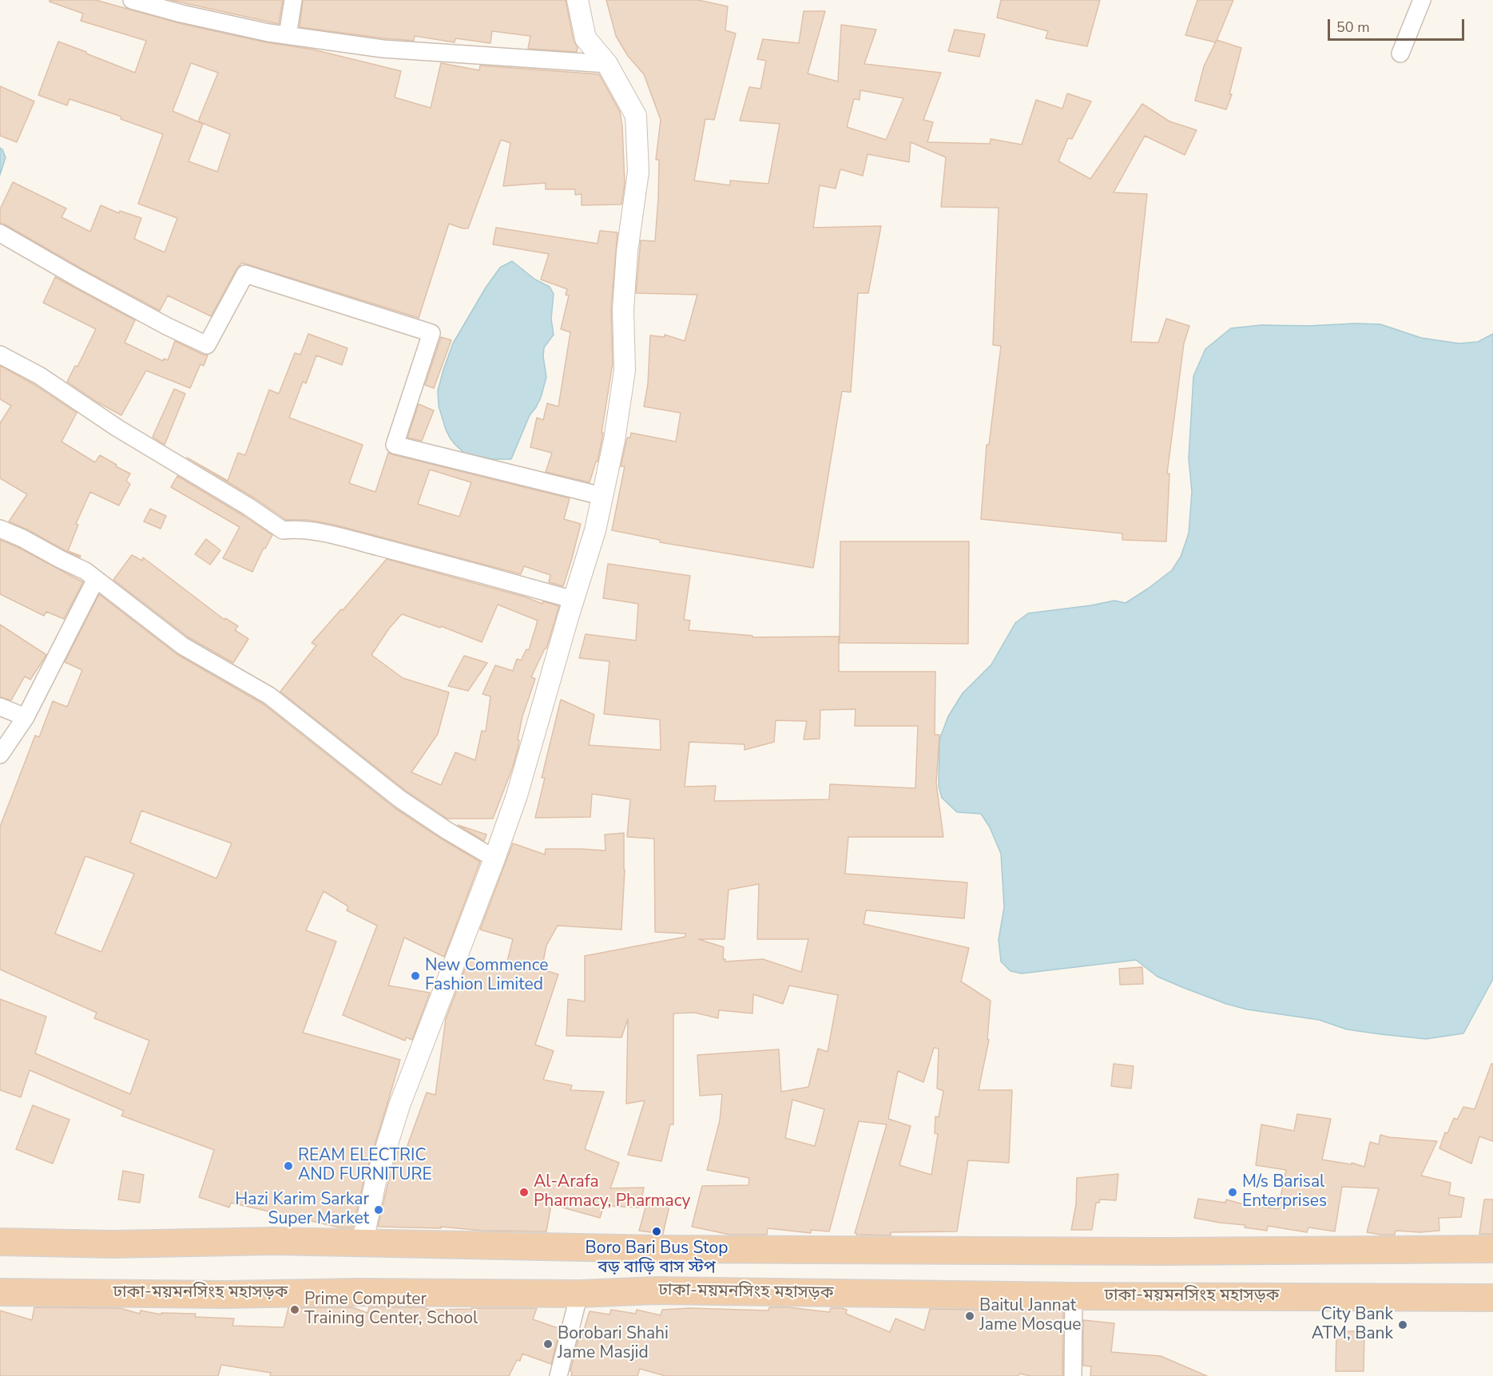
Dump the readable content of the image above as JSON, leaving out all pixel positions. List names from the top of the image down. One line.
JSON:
{"streets":{"highway":["ঢাকা-ময়মনসিংহ মহাসড়ক"]},"places":["New Commence Fashion Limited","REAM ELECTRIC AND FURNITURE","Al-Arafa Pharmacy, Pharmacy","M/s Barisal Enterprises","Hazi Karim Sarkar Super Market","Boro Bari Bus Stop বড় বাড়ি বাস স্টপ","Prime Computer Training Center, School","Baitul Jannat Jame Mosque","City Bank ATM, Bank","Borobari Shahi Jame Masjid"],"scale_bar":"50 m"}
